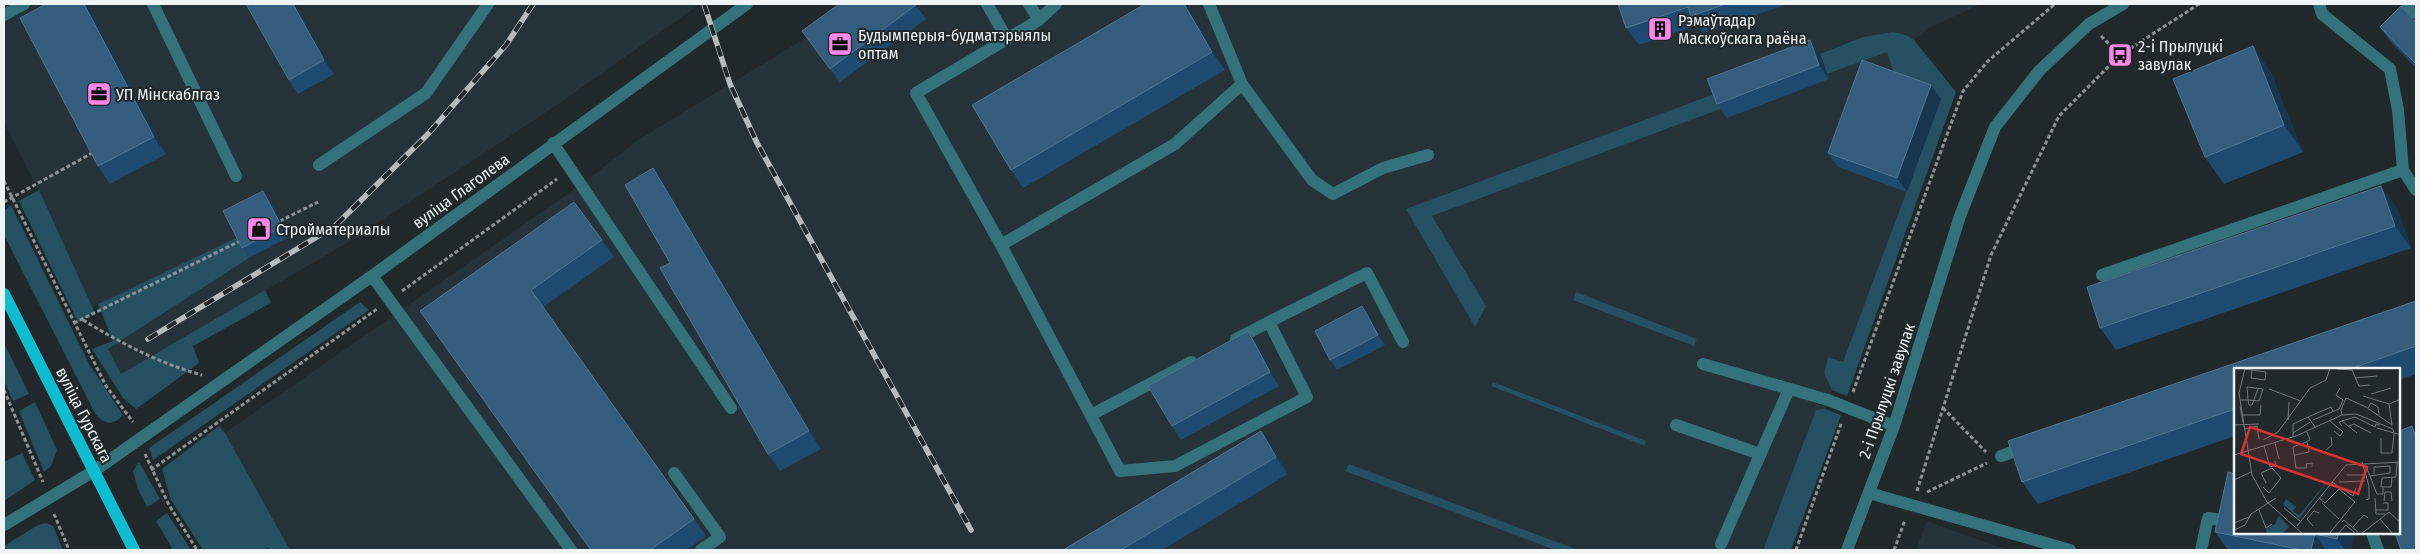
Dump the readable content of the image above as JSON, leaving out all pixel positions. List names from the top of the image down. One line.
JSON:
{"streets":{"main road":["вуліца Гурскага"],"street":["вуліца Глаголева","2-і Прылуцкі завулак"]},"crossings":[["вуліца Глаголева","вуліца Гурскага"]],"places":{"building":["Рэмаўтадар Маскоўскага раёна"],"office":["Будымперыя-будматэрыялы оптам","УП Мінскаблгаз"],"bus stop":["2-і Прылуцкі завулак"],"shop":["Стройматериалы"]}}
